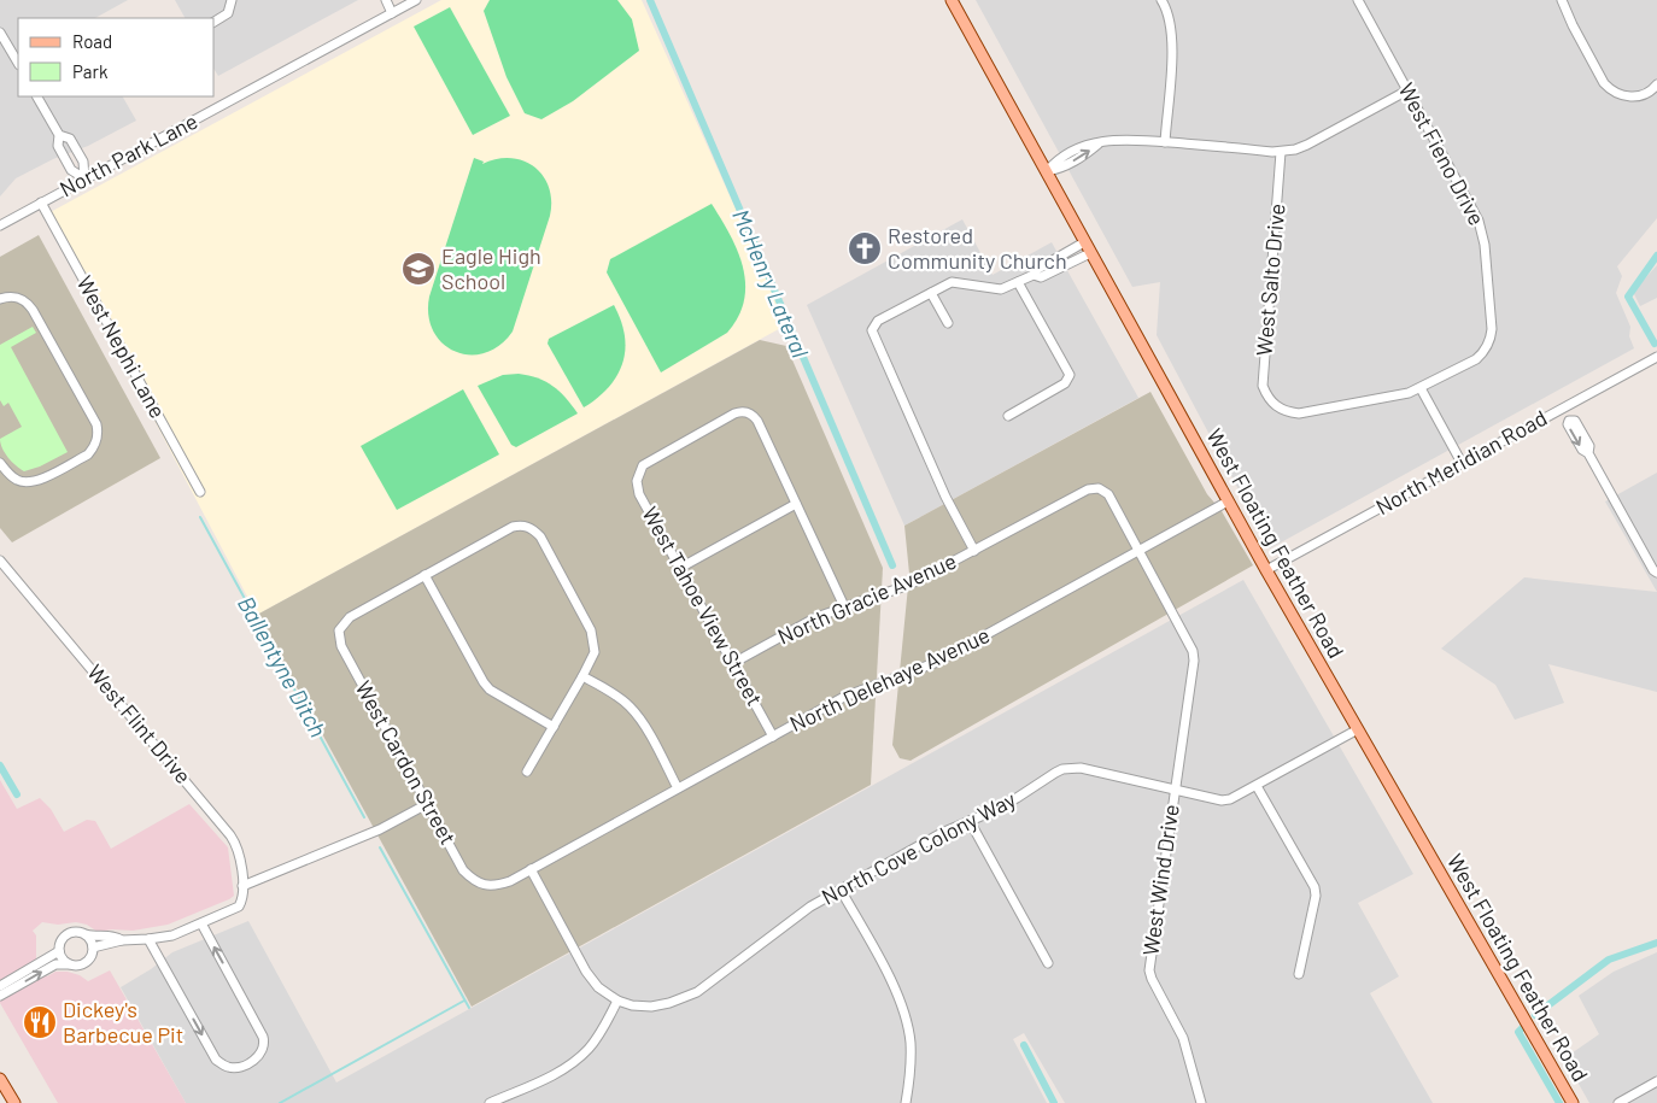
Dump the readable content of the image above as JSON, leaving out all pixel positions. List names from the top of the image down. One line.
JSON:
{"streets":{"main road":["West Floating Feather Road"],"street":["West Fieno Drive","North Park Lane","West Salto Drive","West Nephi Lane","North Meridian Road","North Gracie Avenue","West Tahoe View Street","North Delehaye Avenue","West Flint Drive","West Cardon Street","North Cove Colony Way","West Wind Drive"]},"crossings":[["West Fieno Drive","West Salto Drive"],["North Park Lane","West Nephi Lane"],["North Meridian Road","West Floating Feather Road"],["West Floating Feather Road","North Delehaye Avenue"],["West Floating Feather Road","North Cove Colony Way"],["North Gracie Avenue","West Tahoe View Street"],["North Gracie Avenue","West Wind Drive"],["West Tahoe View Street","North Delehaye Avenue"],["North Delehaye Avenue","West Cardon Street"],["North Delehaye Avenue","West Wind Drive"],["North Cove Colony Way","West Wind Drive"]],"water":["McHenry Lateral","Ballentyne Ditch"],"places":{"church":["Restored Community Church"],"school or university":["Eagle High School"],"restaurant":["Dickey's Barbecue Pit"]},"legend":["Road","Park"]}
